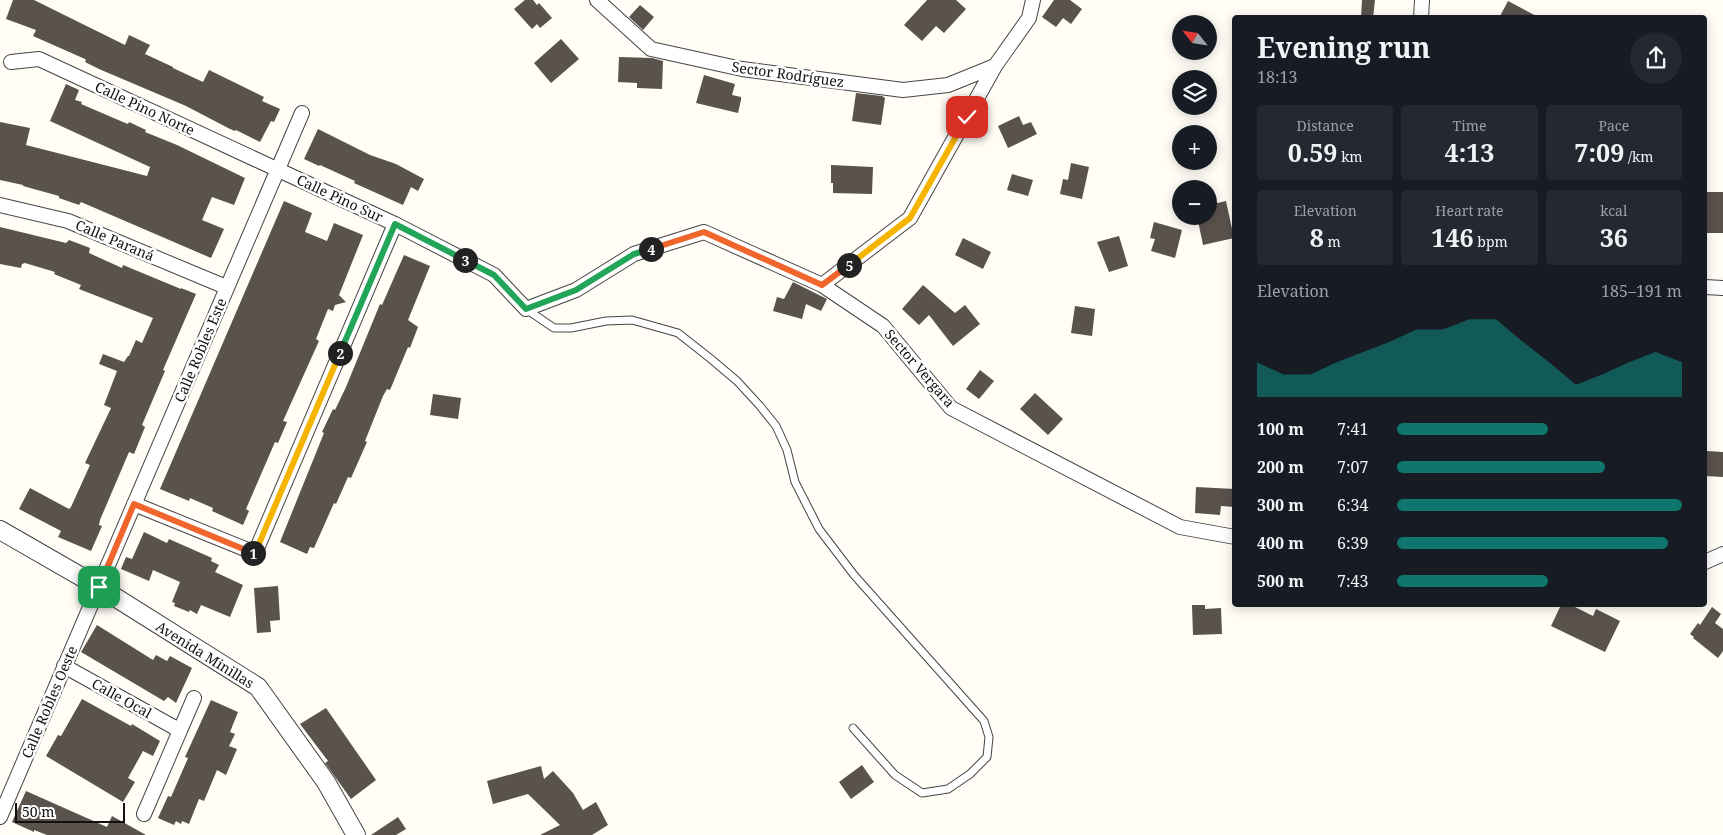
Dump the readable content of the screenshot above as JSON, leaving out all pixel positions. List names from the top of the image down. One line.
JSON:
{"streets":{"street":["Sector Rodríguez","Calle Pino Norte","Calle Pino Sur","Calle Paraná","Calle Robles Este","Sector Vergara","Avenida Minillas","Calle Ocal","Calle Robles Oeste"]},"crossings":[["Calle Pino Norte","Calle Pino Sur"],["Calle Pino Norte","Calle Robles Este"],["Calle Pino Sur","Calle Robles Este"],["Calle Pino Sur","Sector Vergara"],["Calle Paraná","Calle Robles Este"],["Calle Robles Este","Avenida Minillas"],["Calle Robles Este","Calle Robles Oeste"],["Avenida Minillas","Calle Robles Oeste"],["Calle Ocal","Calle Robles Oeste"]],"scale_bar":"50 m","north":"top left","page":{"map_buttons":["+","−"],"heading":["Evening run","18:13"],"stats":[["Distance","0.59 km"],["Time","4:13"],["Pace","7:09 /km"],["Elevation","8 m"],["Heart rate","146 bpm"],["kcal","36"]],"pins":["4","3","5","2","1"],"chart":["Elevation","185–191 m"],"list":[{"name":"100 m","note":"7:41"},{"name":"200 m","note":"7:07"},{"name":"300 m","note":"6:34"},{"name":"400 m","note":"6:39"},{"name":"500 m","note":"7:43"}],"scale":"50 m"}}
